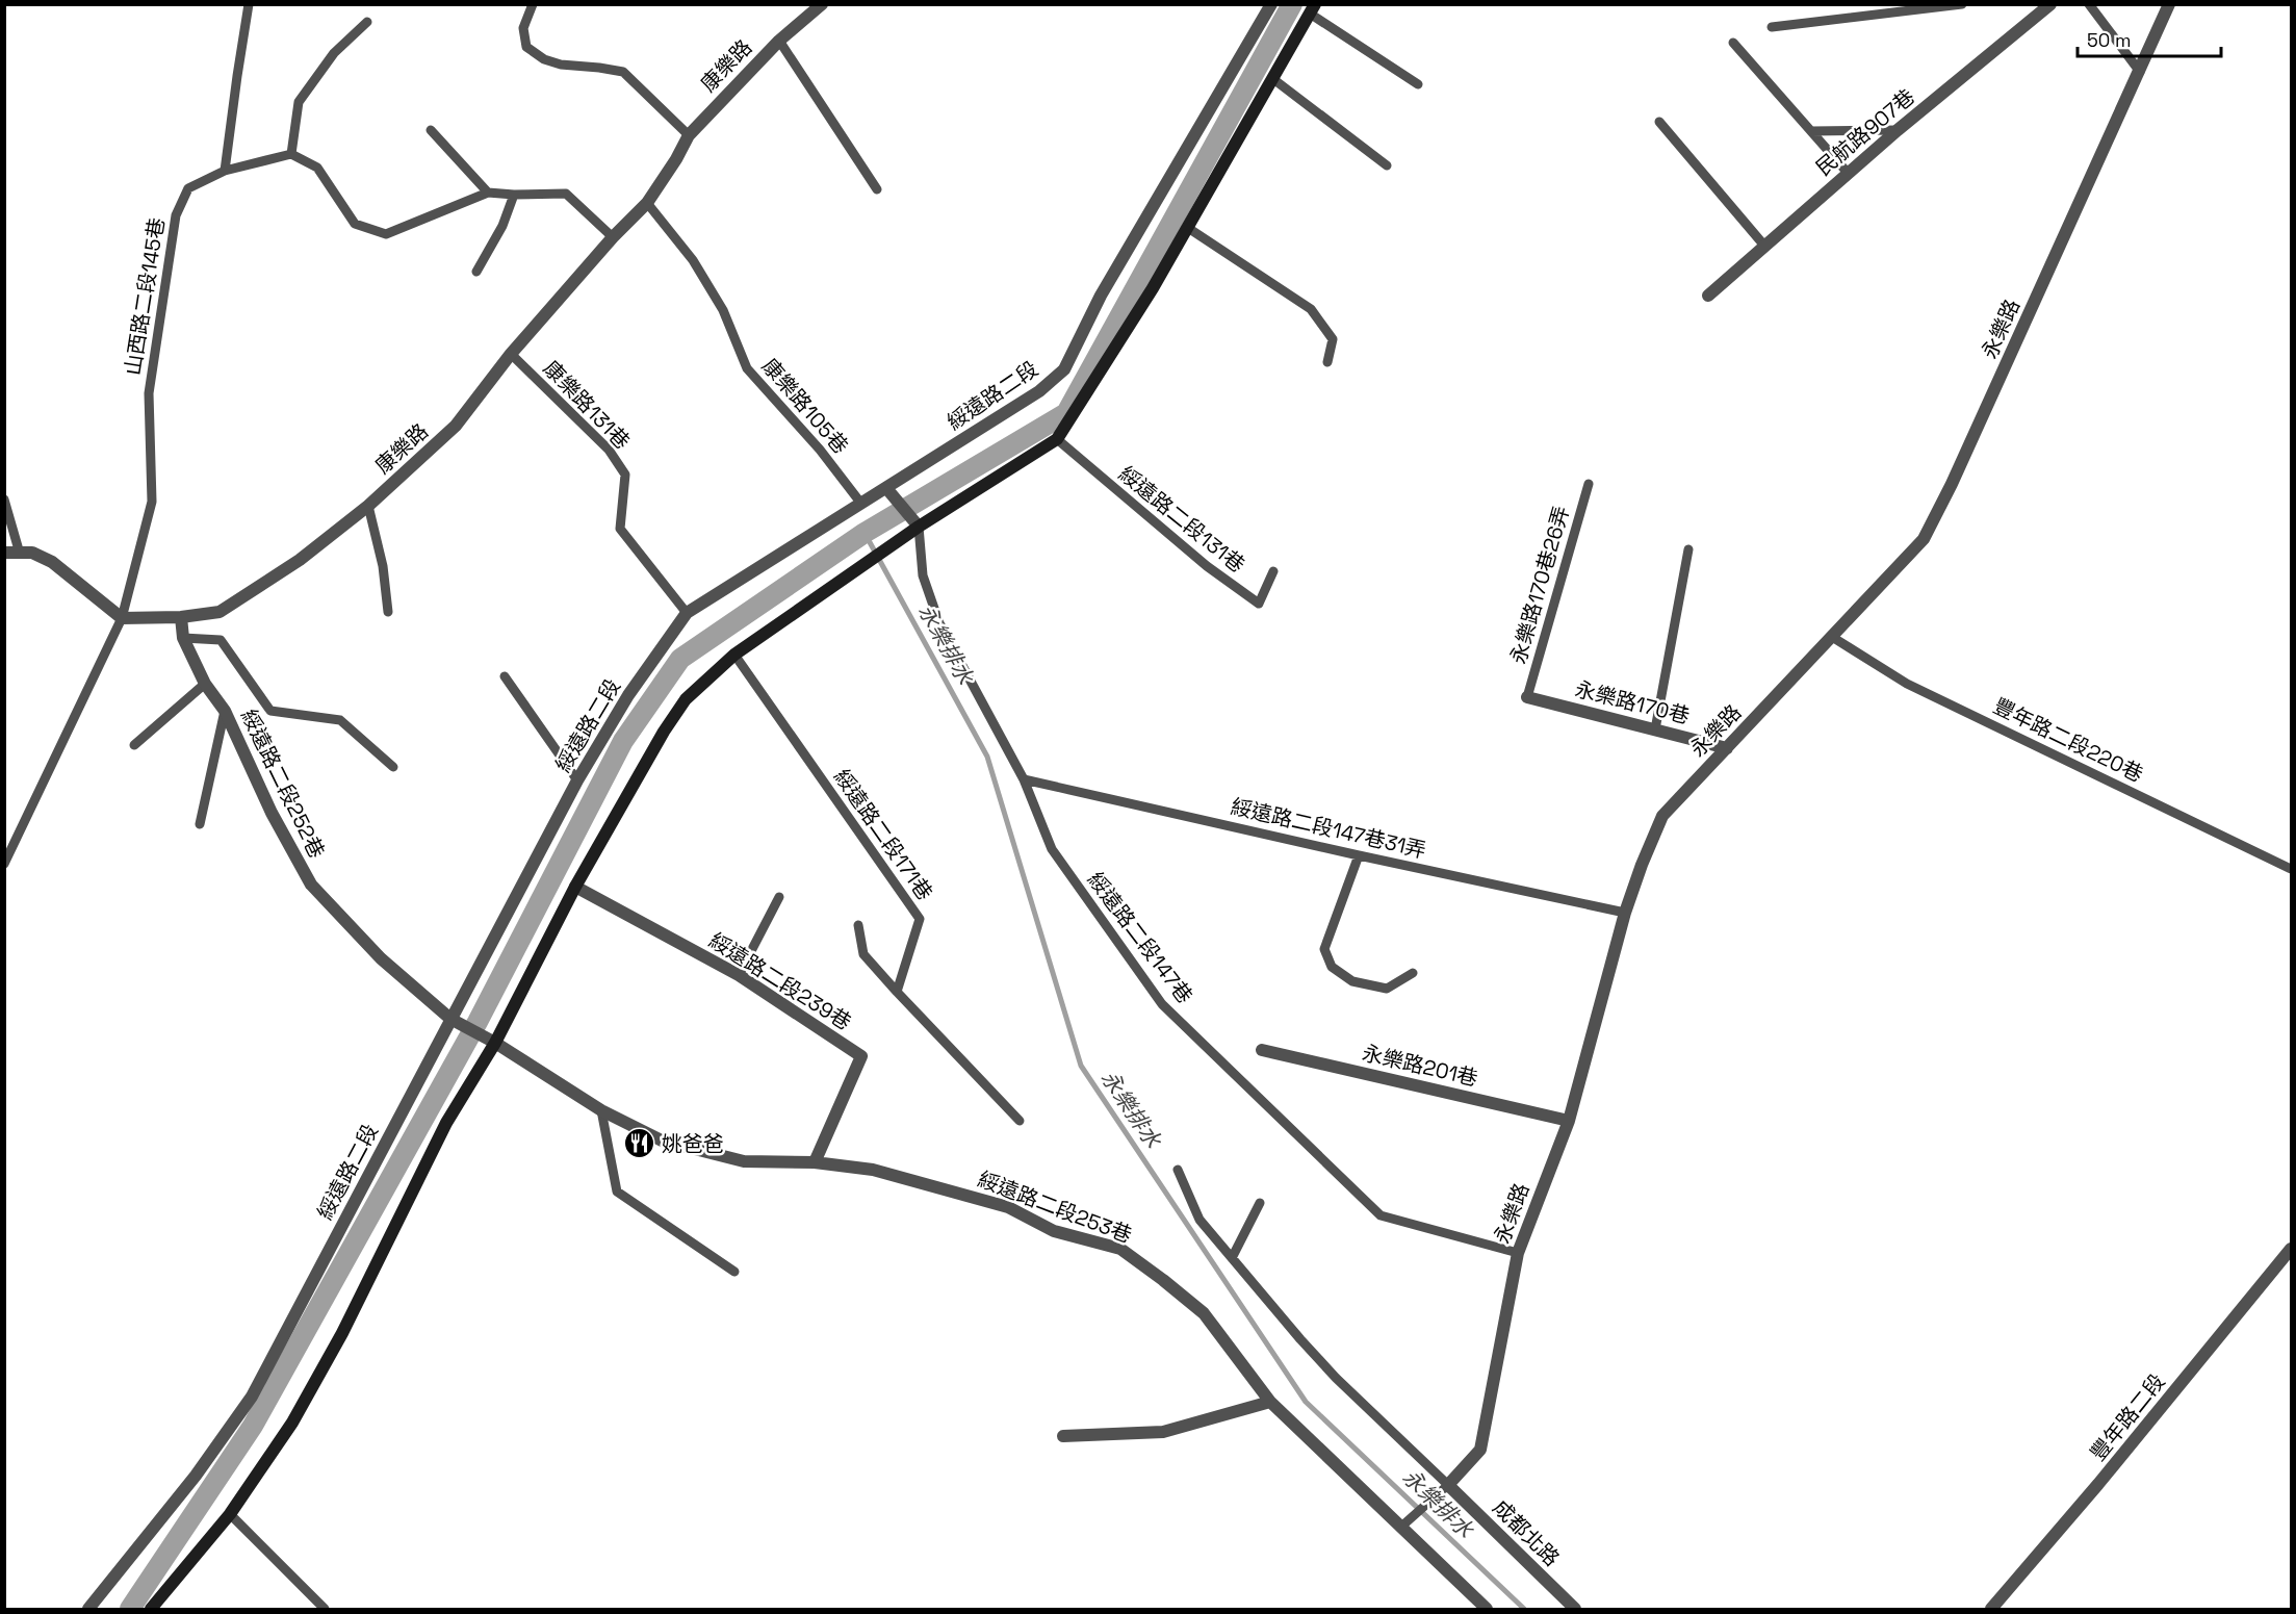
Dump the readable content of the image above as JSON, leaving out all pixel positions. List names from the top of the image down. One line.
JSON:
{"streets":{"street":["康樂路","民航路907巷","永樂路","綏遠路二段","永樂路170巷","綏遠路二段252巷","綏遠路二段239巷","永樂路201巷","綏遠路二段253巷","豐年路二段","成都北路"],"lane":["山西路二段145巷","康樂路131巷","康樂路105巷","綏遠路二段131巷","永樂路170巷26弄","豐年路二段220巷","綏遠路二段147巷31弄","綏遠路二段171巷","綏遠路二段147巷"]},"crossings":[["康樂路","山西路二段145巷"],["康樂路","康樂路131巷"],["康樂路","康樂路105巷"],["康樂路","綏遠路二段252巷"],["永樂路","永樂路170巷"],["永樂路","豐年路二段220巷"],["永樂路","綏遠路二段147巷31弄"],["永樂路","綏遠路二段147巷"],["永樂路","永樂路201巷"],["永樂路","綏遠路二段253巷"],["永樂路","成都北路"],["綏遠路二段","康樂路131巷"],["綏遠路二段","康樂路105巷"],["綏遠路二段","綏遠路二段252巷"],["永樂路170巷26弄","永樂路170巷"],["綏遠路二段252巷","綏遠路二段253巷"],["綏遠路二段147巷31弄","綏遠路二段147巷"],["綏遠路二段239巷","綏遠路二段253巷"]],"water":["永樂排水"],"places":{"restaurant":["姚爸爸"]},"scale_bar":"50 m"}
